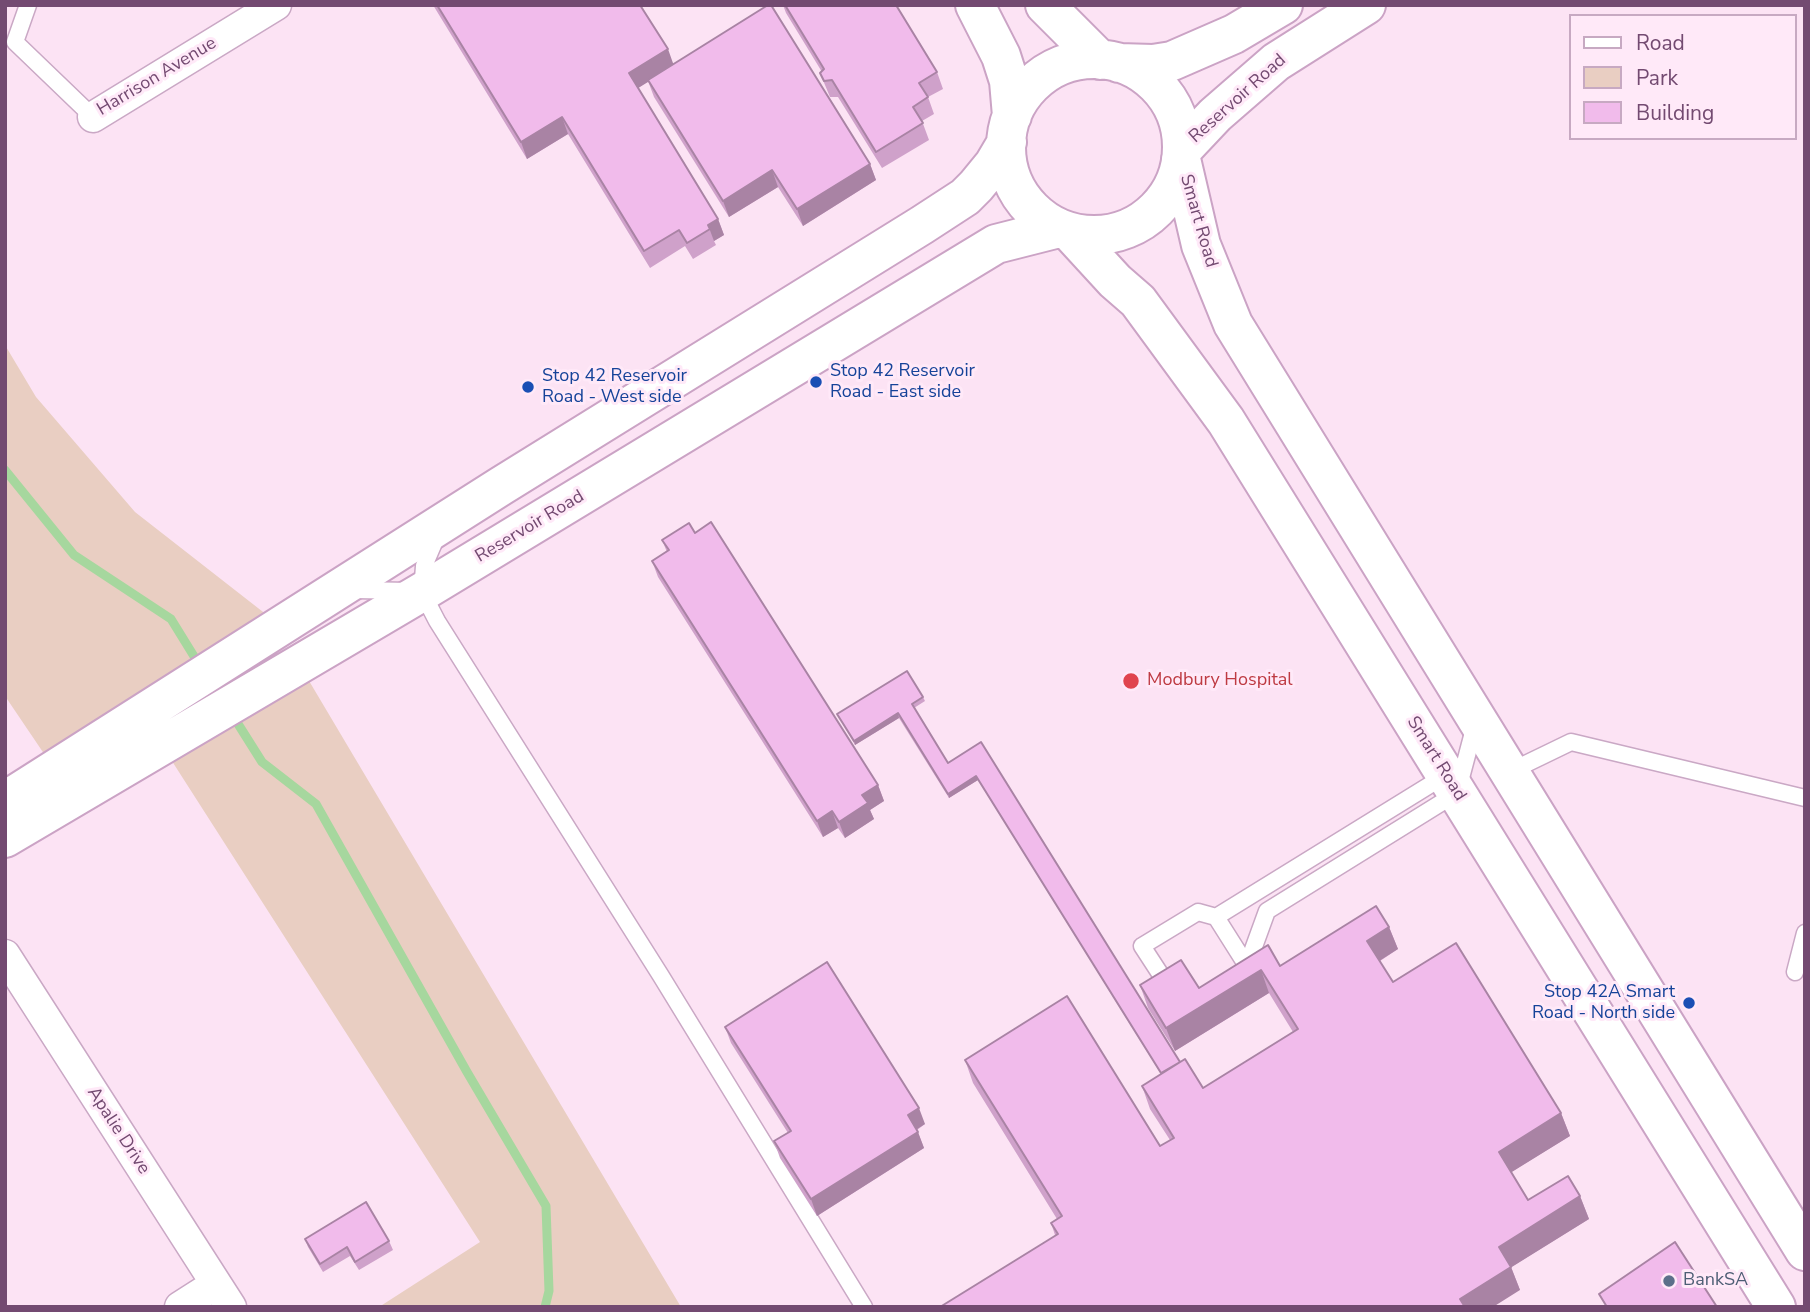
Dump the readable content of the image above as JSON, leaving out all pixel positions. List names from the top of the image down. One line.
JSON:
{"streets":{"main road":["Reservoir Road","Smart Road"],"street":["Harrison Avenue","Apalie Drive"]},"crossings":[["Reservoir Road","Smart Road"]],"places":["Stop 42 Reservoir Road - East side","Stop 42 Reservoir Road - West side","Modbury Hospital","Stop 42A Smart Road - North side","BankSA"],"legend":["Road","Park","Building"]}
